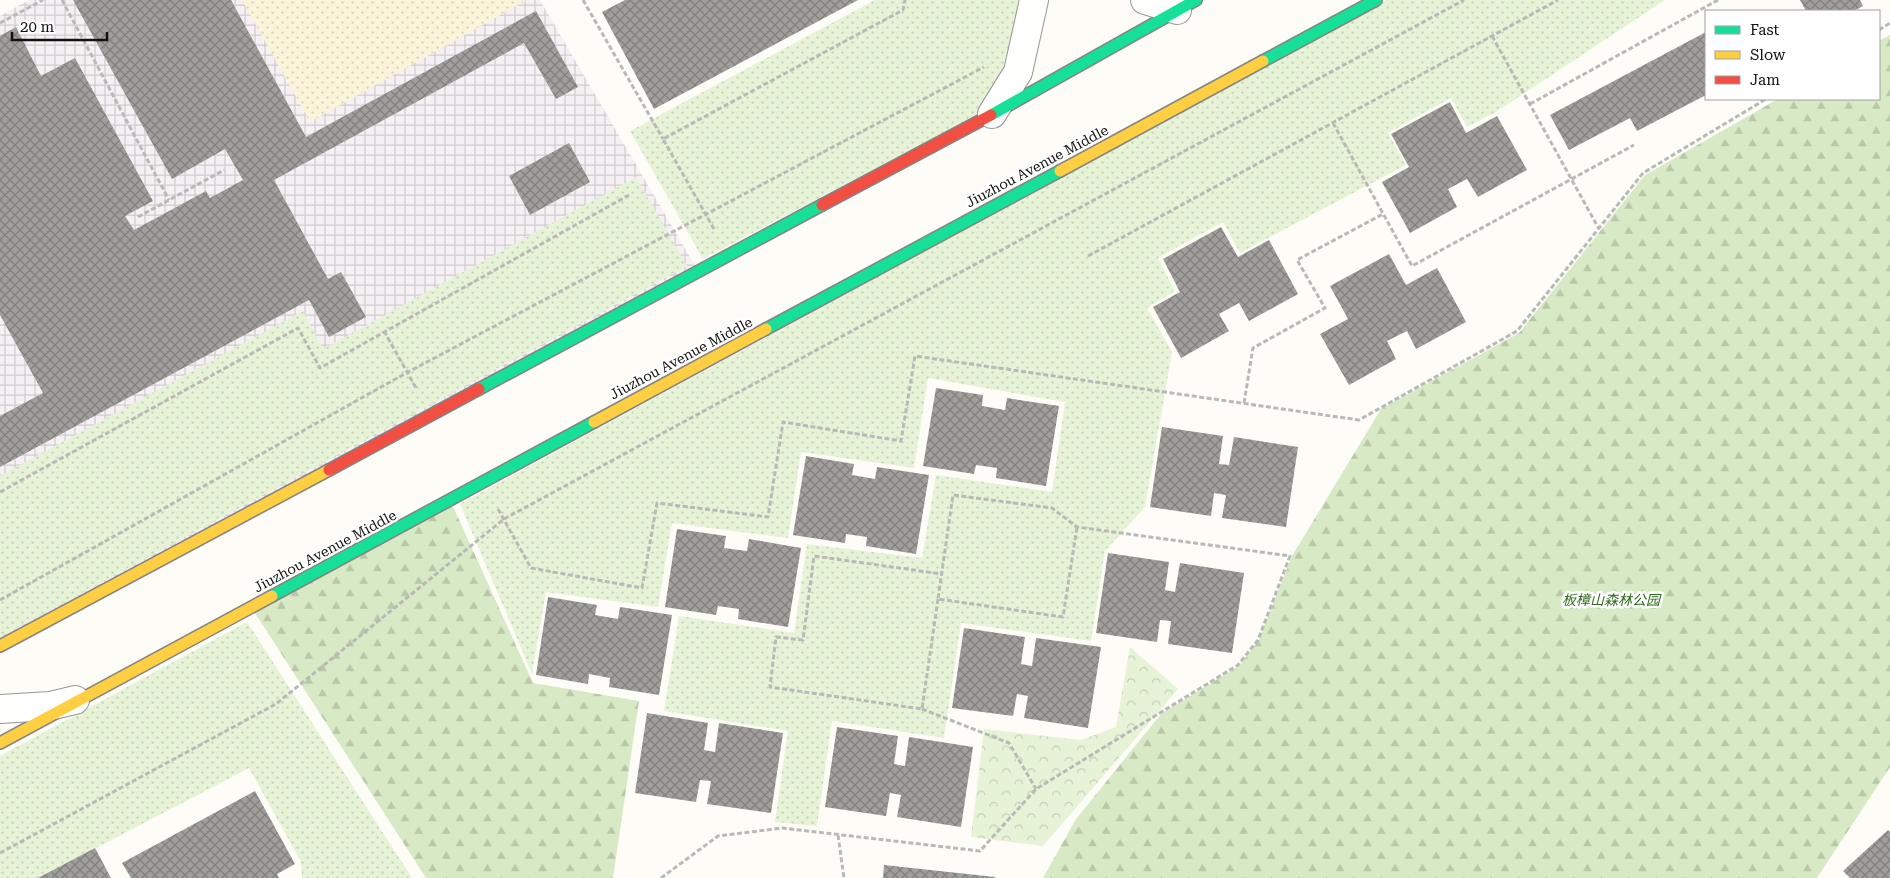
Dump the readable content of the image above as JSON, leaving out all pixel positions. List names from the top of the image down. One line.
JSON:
{"streets":{"main road":["Jiuzhou Avenue Middle"]},"parks":["板樟山森林公园"],"legend":["Fast","Slow","Jam"],"scale_bar":"20 m"}
